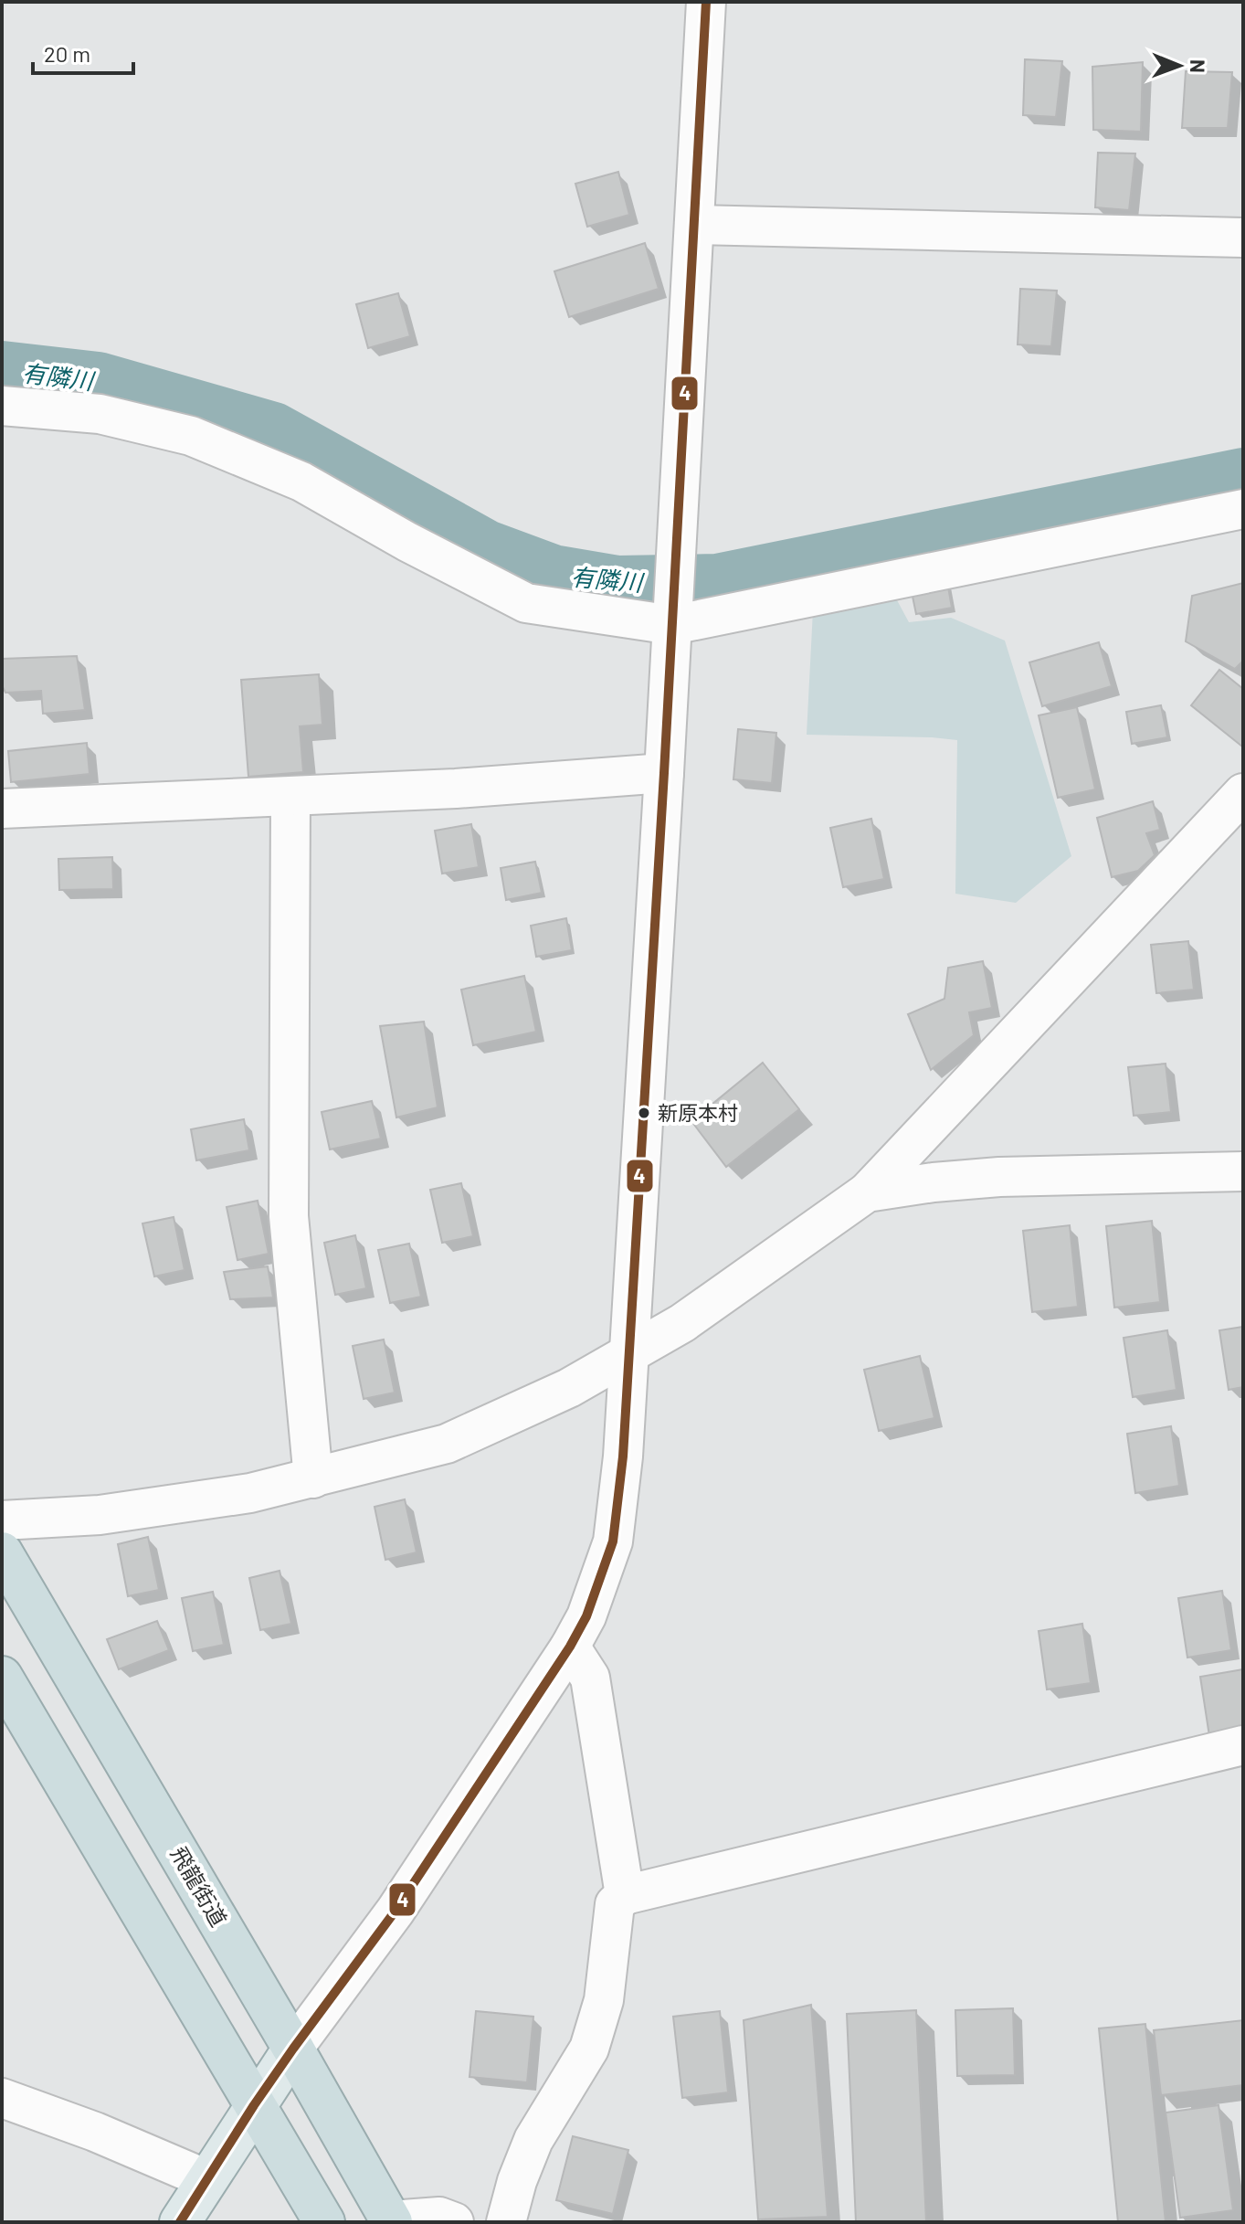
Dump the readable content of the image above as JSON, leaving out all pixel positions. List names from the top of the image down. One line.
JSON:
{"streets":{"highway":["飛龍街道"]},"water":["有隣川"],"places":["新原本村"],"lines":["transit line 4"],"scale_bar":"20 m","north":"right"}
